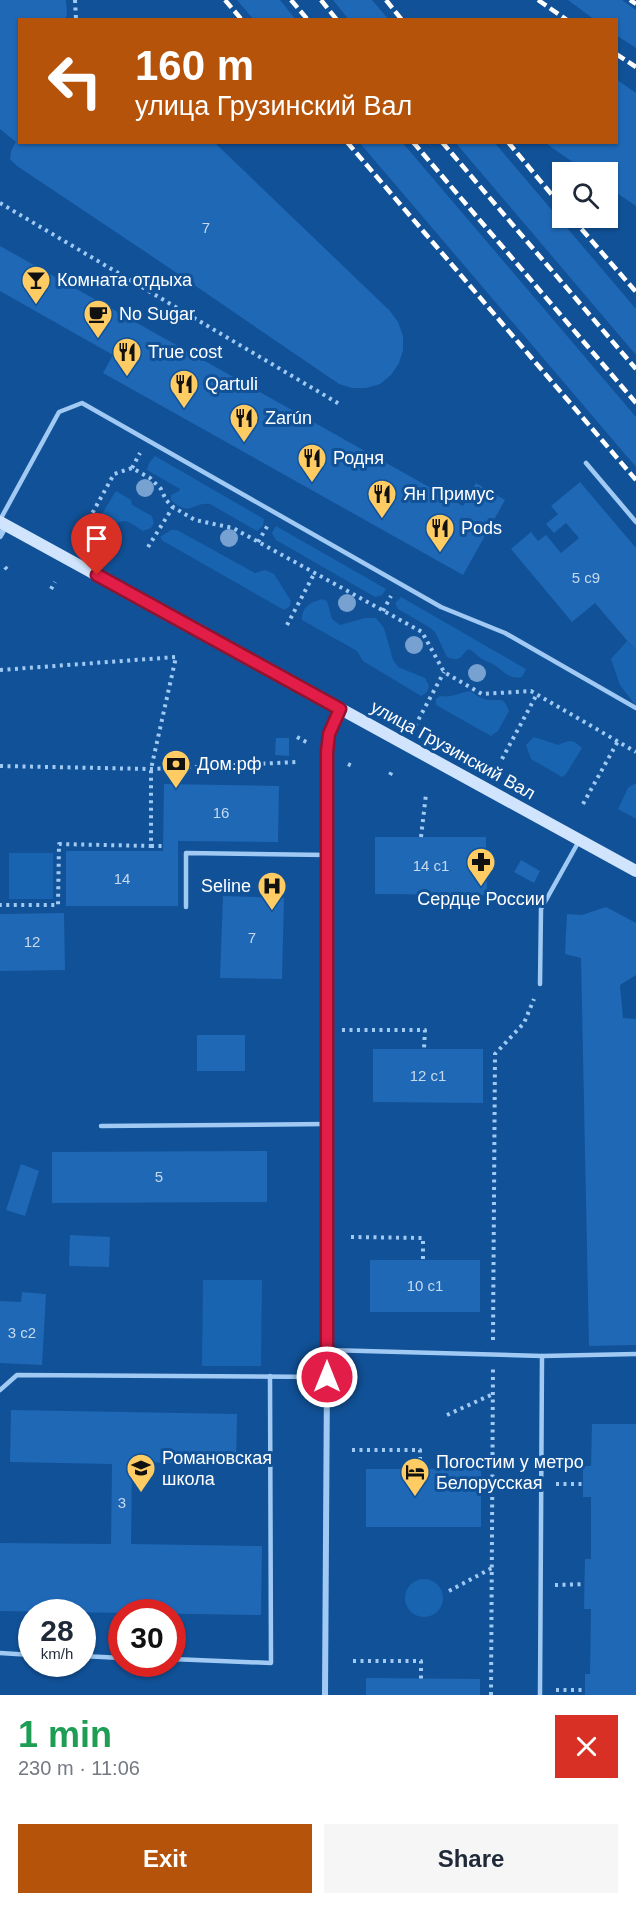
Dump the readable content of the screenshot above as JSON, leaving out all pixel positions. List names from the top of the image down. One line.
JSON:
{"streets":{"main road":["улица Грузинский Вал"]},"places":{"bar":["Комната отдыха"],"cafe":["No Sugar"],"restaurant":["True cost","Qartuli","Zarún","Родня","Ян Примус","Pods"],"bank":["Дом.рф"],"pharmacy":["Сердце России"],"hospital":["Seline"],"school or university":["Романовская школа"],"hotel":["Погостим у метро Белорусская"]},"house_numbers":["7","5 с9","16","14 с1","14","7","12","12 с1","5","10 с1","3 с2","3"],"page":{"turn":["160 m","улица Грузинский Вал"],"speed":"28 km/h","limit":"30","heading":["1 min","230 m · 11:06"],"buttons":["Exit","Share"]}}
